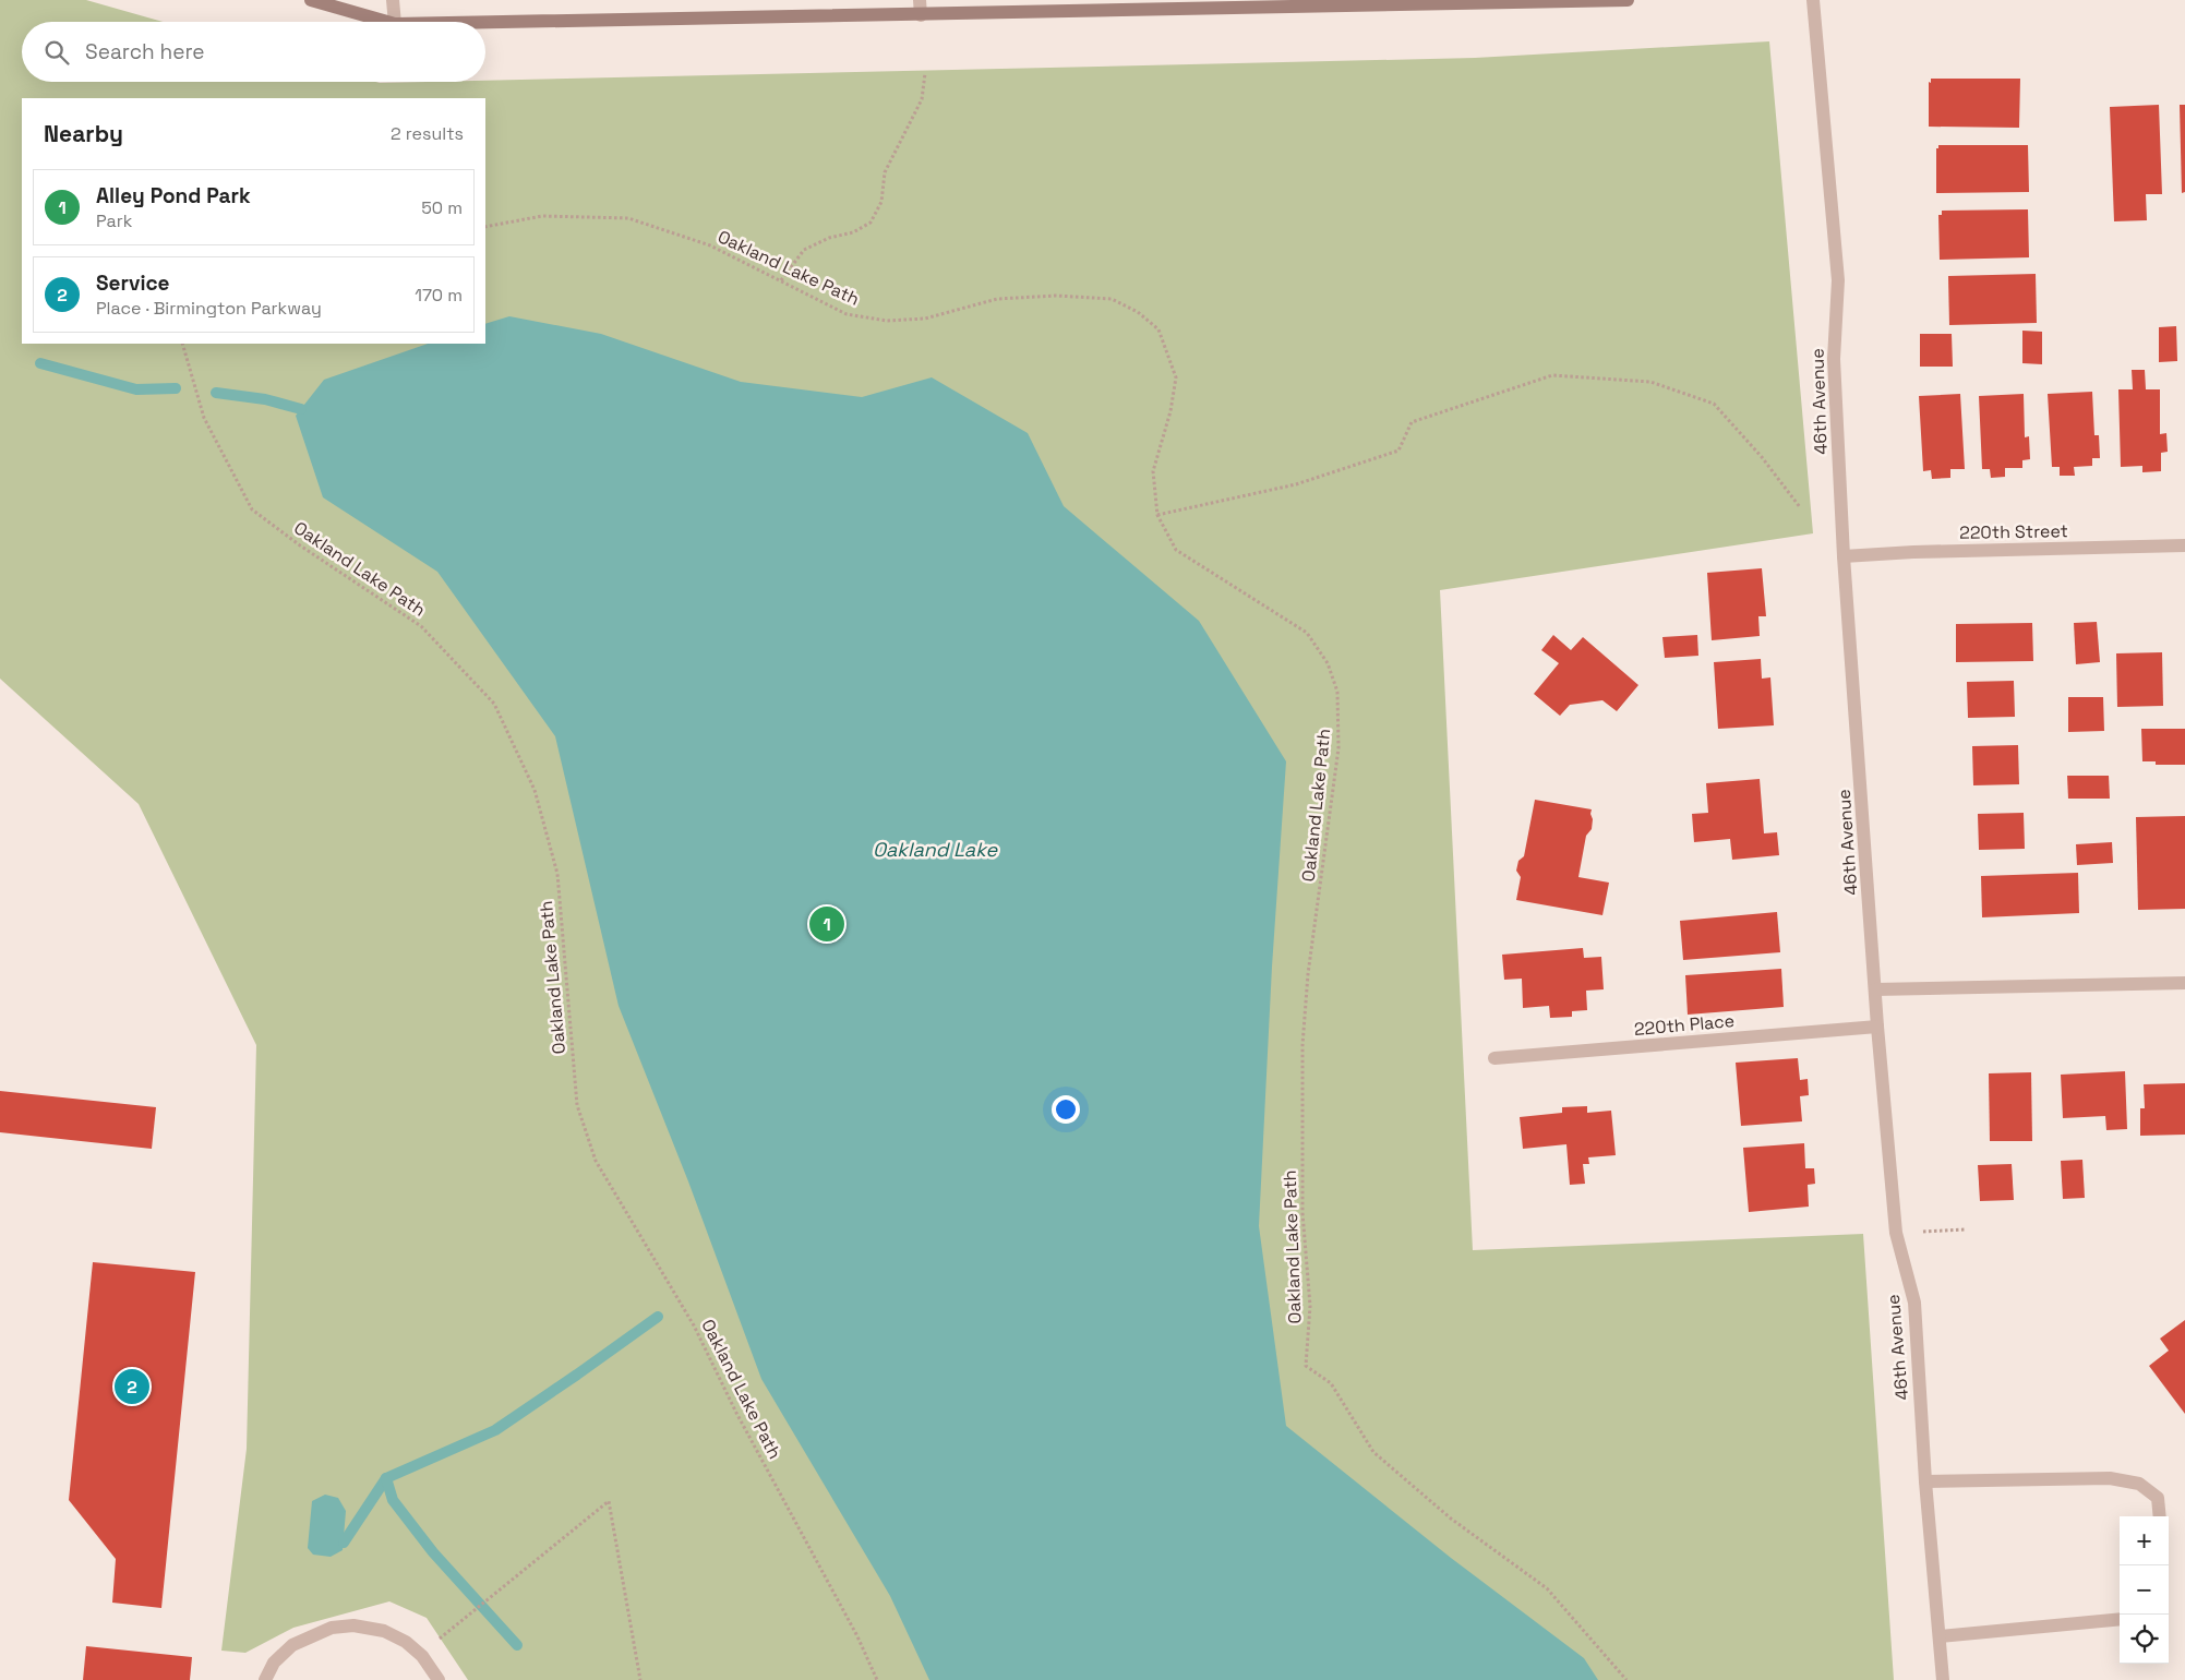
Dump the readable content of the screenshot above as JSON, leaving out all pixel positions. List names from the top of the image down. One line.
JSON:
{"streets":{"street":["46th Avenue","220th Street","220th Place"],"path":["Oakland Lake Path"]},"crossings":[["46th Avenue","220th Street"],["46th Avenue","220th Place"]],"water":["Oakland Lake"],"page":{"search":"Search here","heading":["Nearby","2 results"],"list":[{"mark":"1","name":"Alley Pond Park","note":"Park","value":"50 m"},{"mark":"2","name":"Service","note":"Place · Birmington Parkway","value":"170 m"}],"pins":["1","2"],"map_buttons":["+","−"]}}
